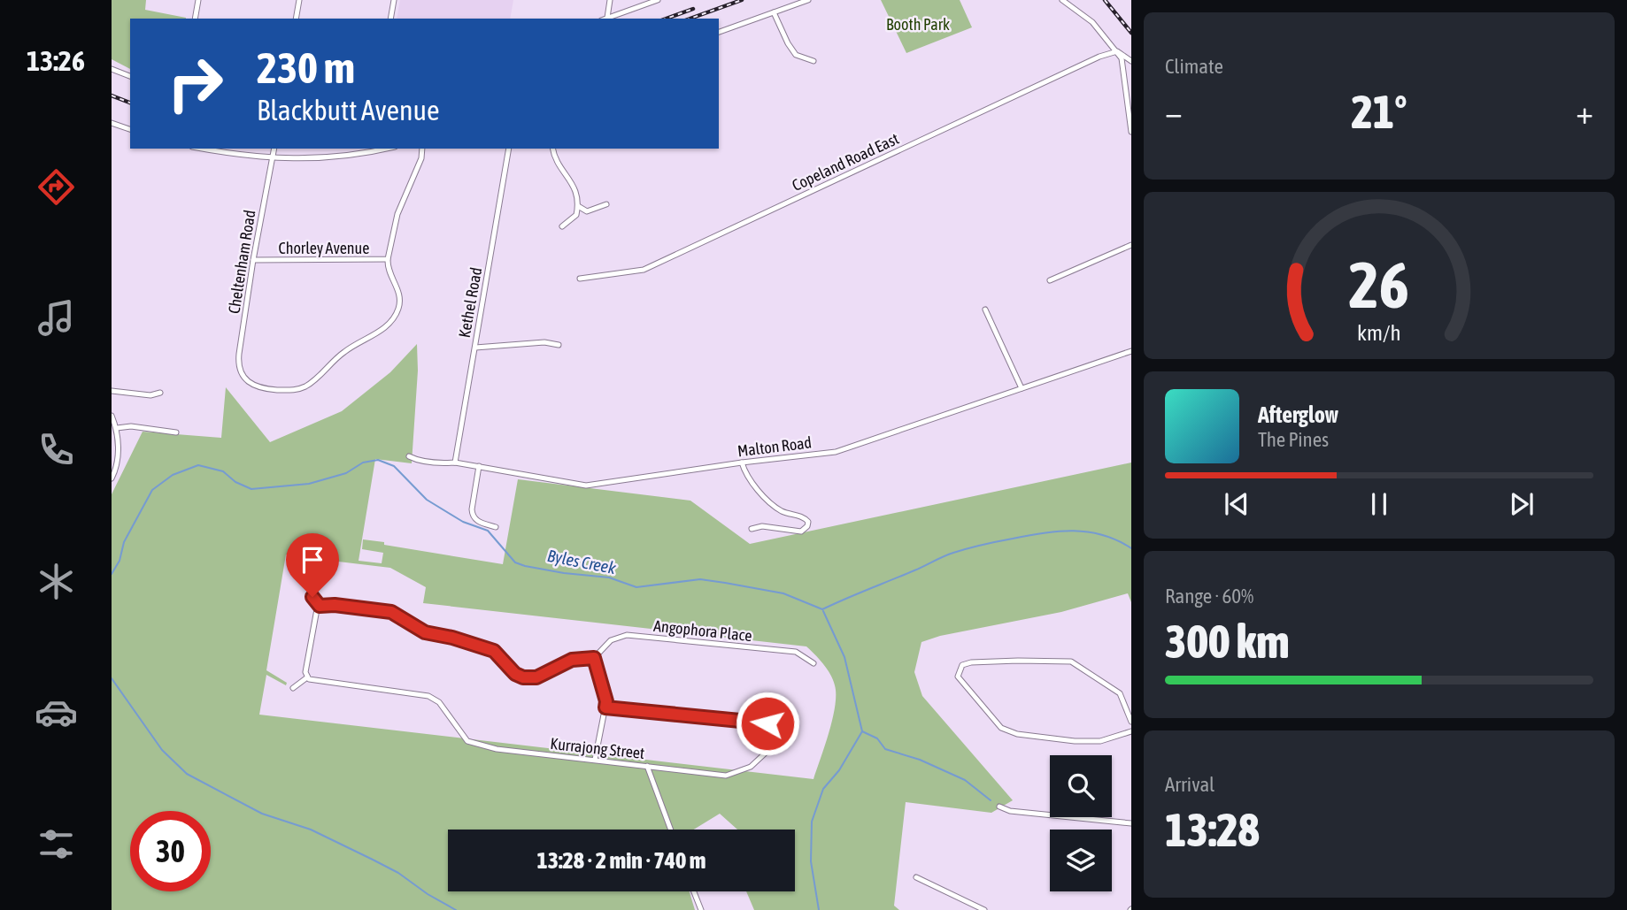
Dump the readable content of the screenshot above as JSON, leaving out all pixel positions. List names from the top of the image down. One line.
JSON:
{"streets":{"street":["Copeland Road East","Chorley Avenue","Cheltenham Road","Kethel Road","Malton Road","Angophora Place","Kurrajong Street"]},"crossings":[["Chorley Avenue","Cheltenham Road"],["Kethel Road","Malton Road"]],"water":["Byles Creek"],"parks":["Booth Park"],"page":{"tabs":"13:26","tile":["Climate",["Range · 60%","300 km"],["Arrival","13:28"]],"turn":["230 m","Blackbutt Avenue"],"heat":["−","21°","+"],"song":["Afterglow","The Pines"],"limit":"30","trip":"13:28 · 2 min · 740 m","gauge":["26","km/h"]}}
